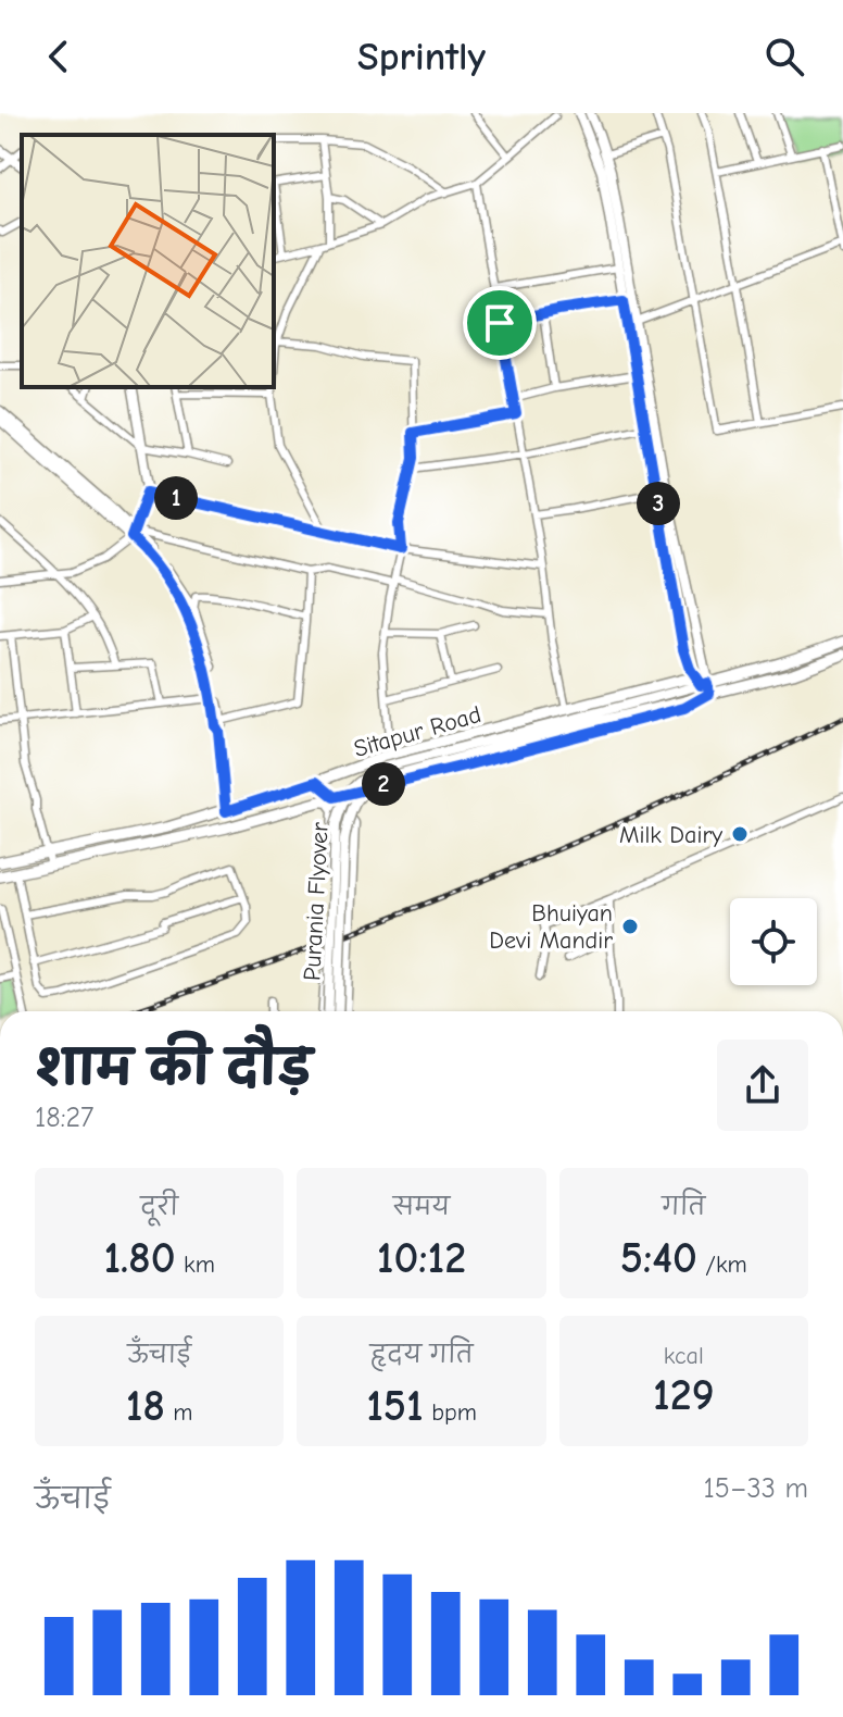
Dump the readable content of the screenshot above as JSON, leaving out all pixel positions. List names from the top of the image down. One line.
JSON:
{"streets":{"main road":["Sitapur Road","Purania Flyover"]},"crossings":[["Sitapur Road","Purania Flyover"]],"places":["Milk Dairy","Bhuiyan Devi Mandir"],"page":{"header":"Sprintly","pins":["1","3","2"],"heading":["शाम की दौड़","18:27"],"stats":[["दूरी","1.80 km"],["समय","10:12"],["गति","5:40 /km"],["ऊँचाई","18 m"],["हृदय गति","151 bpm"],["kcal","129"]],"chart":["ऊँचाई","15–33 m"]}}
